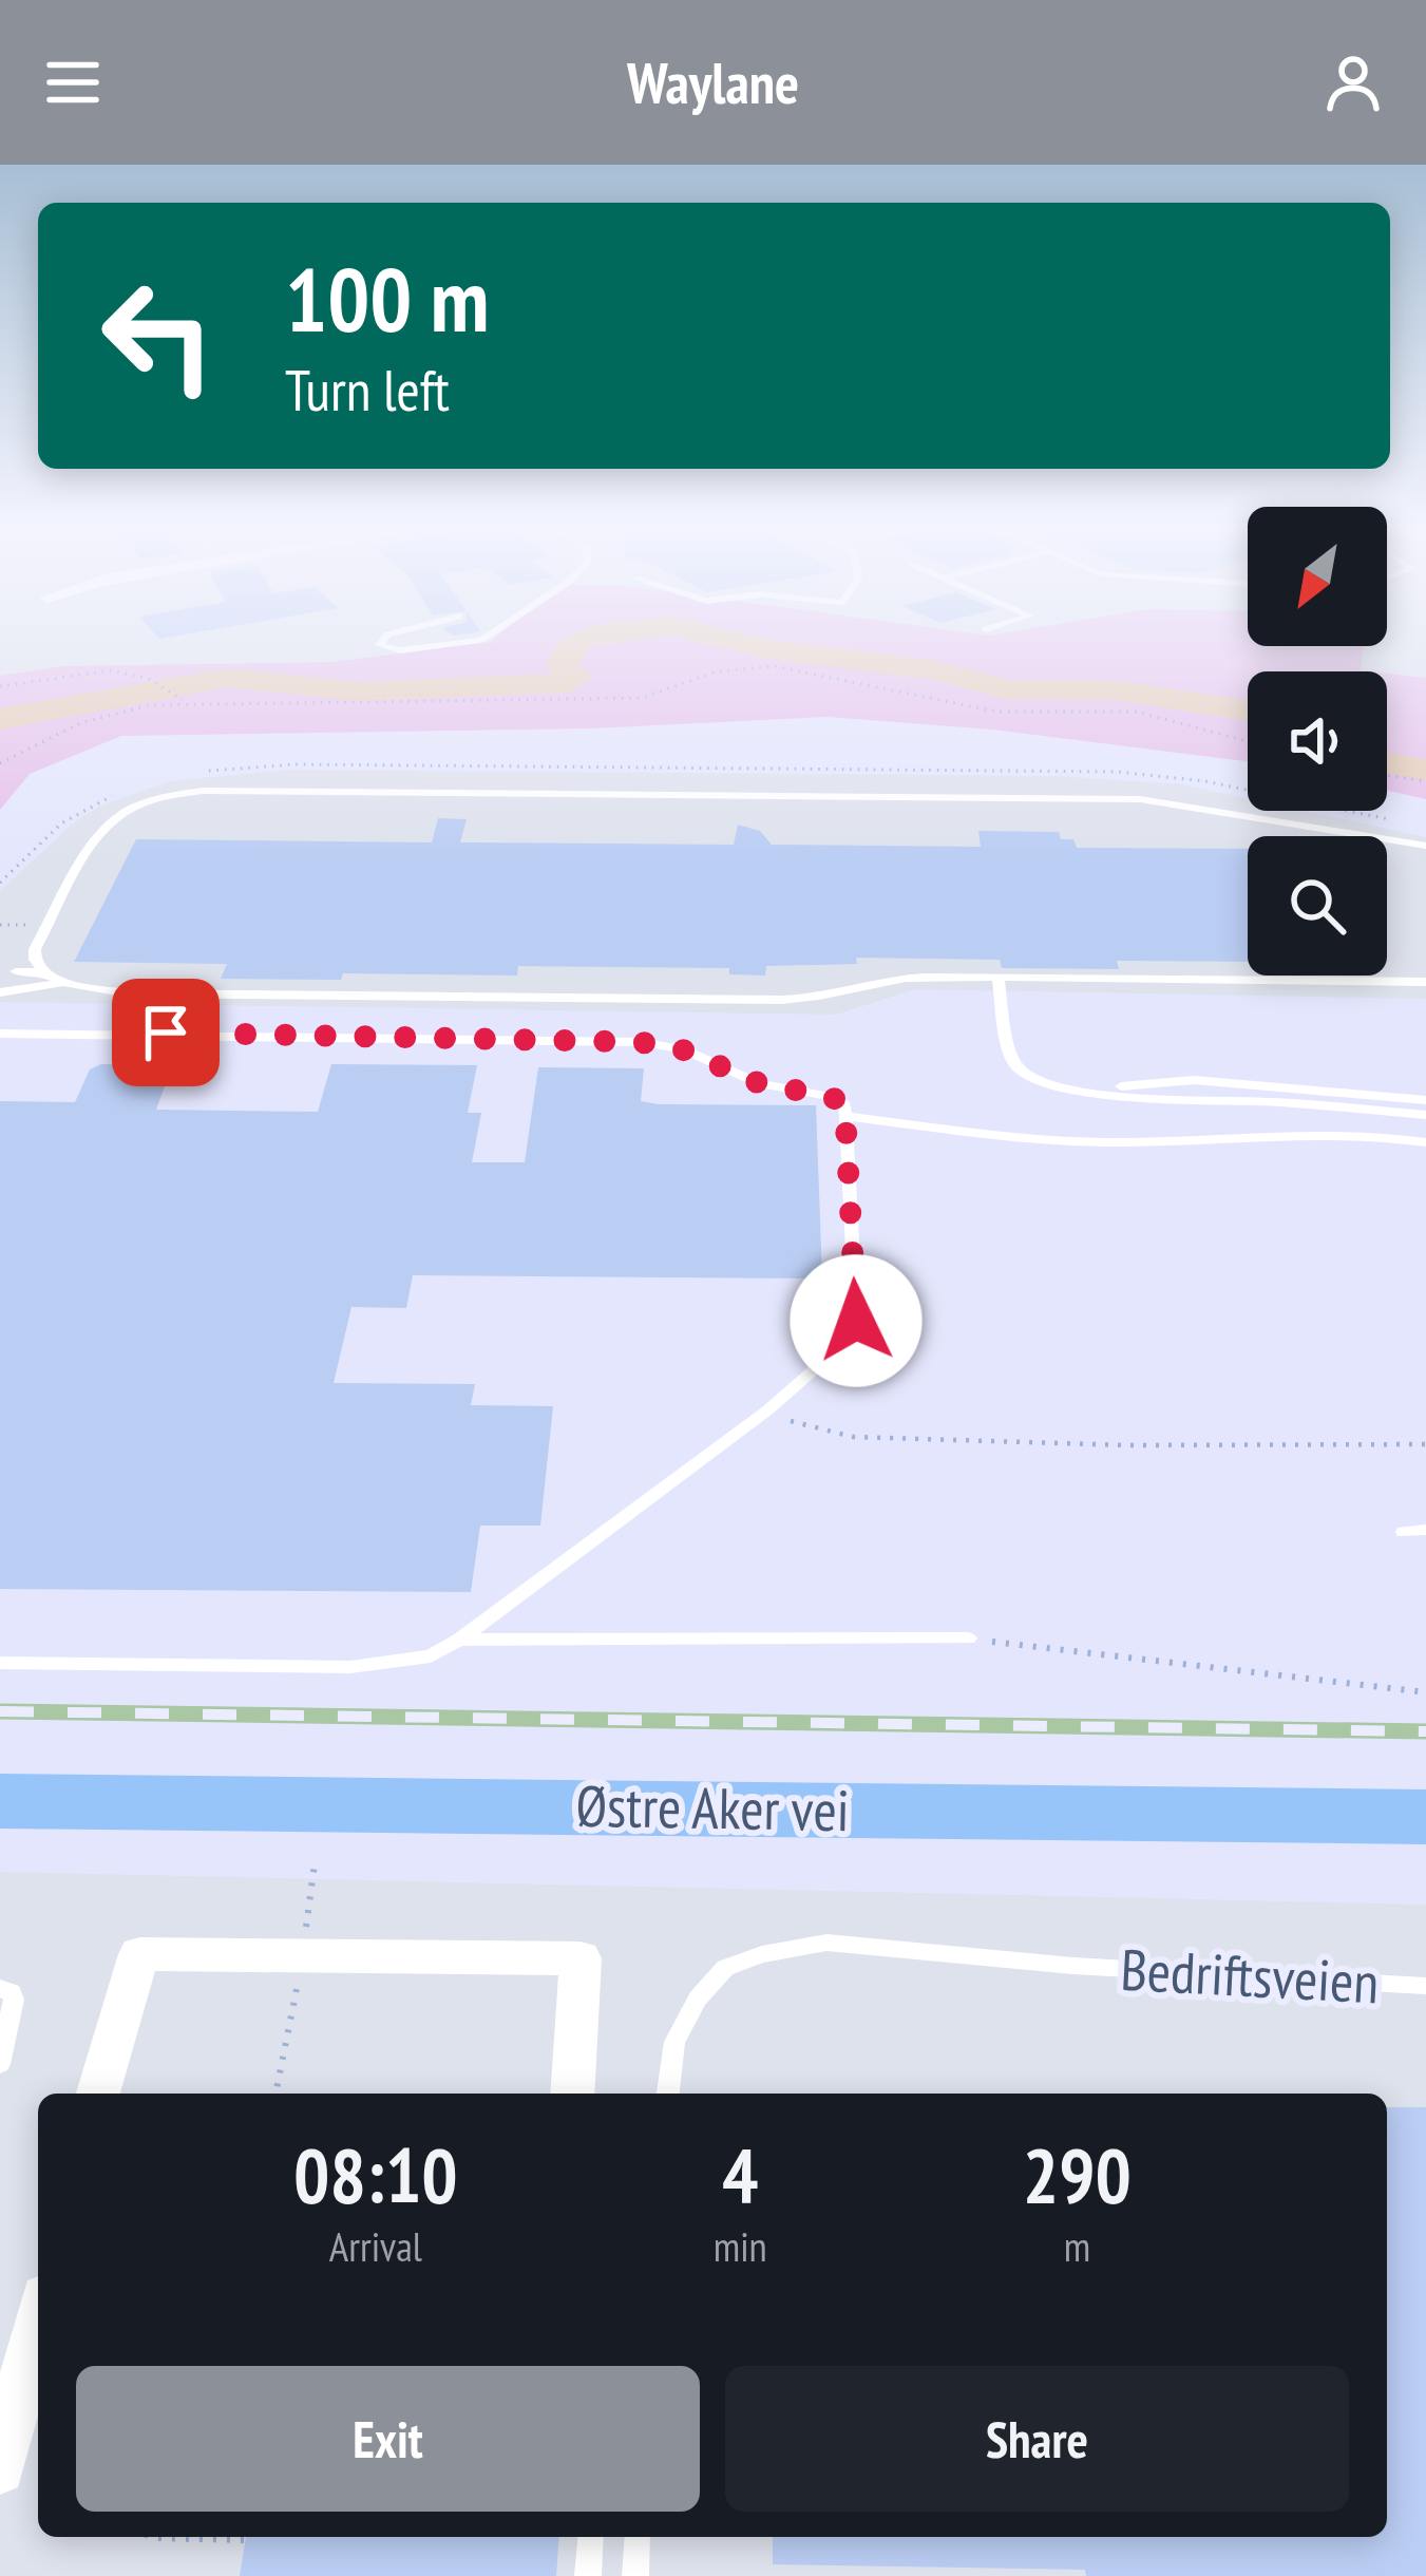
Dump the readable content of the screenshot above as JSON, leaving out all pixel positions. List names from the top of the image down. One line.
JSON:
{"streets":{"highway":["Østre Aker vei"],"lane":["Bedriftsveien"]},"north":"bottom left","page":{"header":"Waylane","turn":["100 m","Turn left"],"eta":["08:10","Arrival","4","min","290","m"],"buttons":["Exit","Share"]}}
